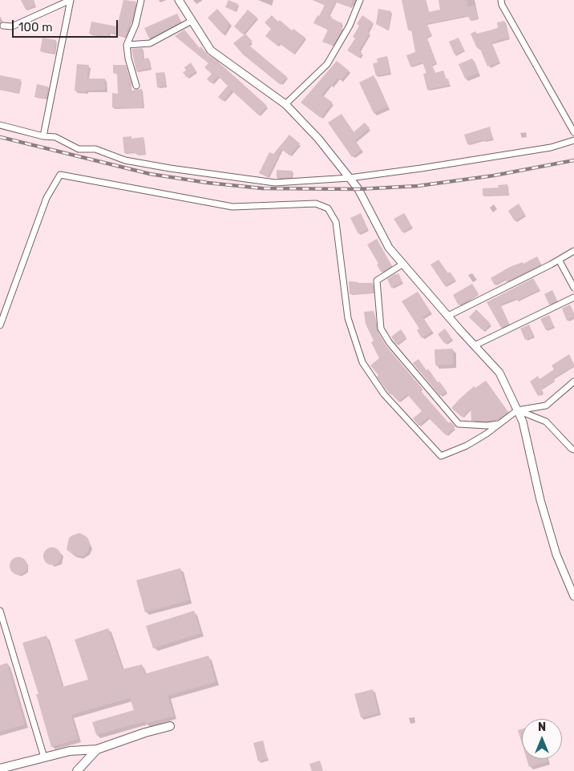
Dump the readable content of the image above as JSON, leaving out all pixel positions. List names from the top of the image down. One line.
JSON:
{"scale_bar":"100 m","north":"top"}
